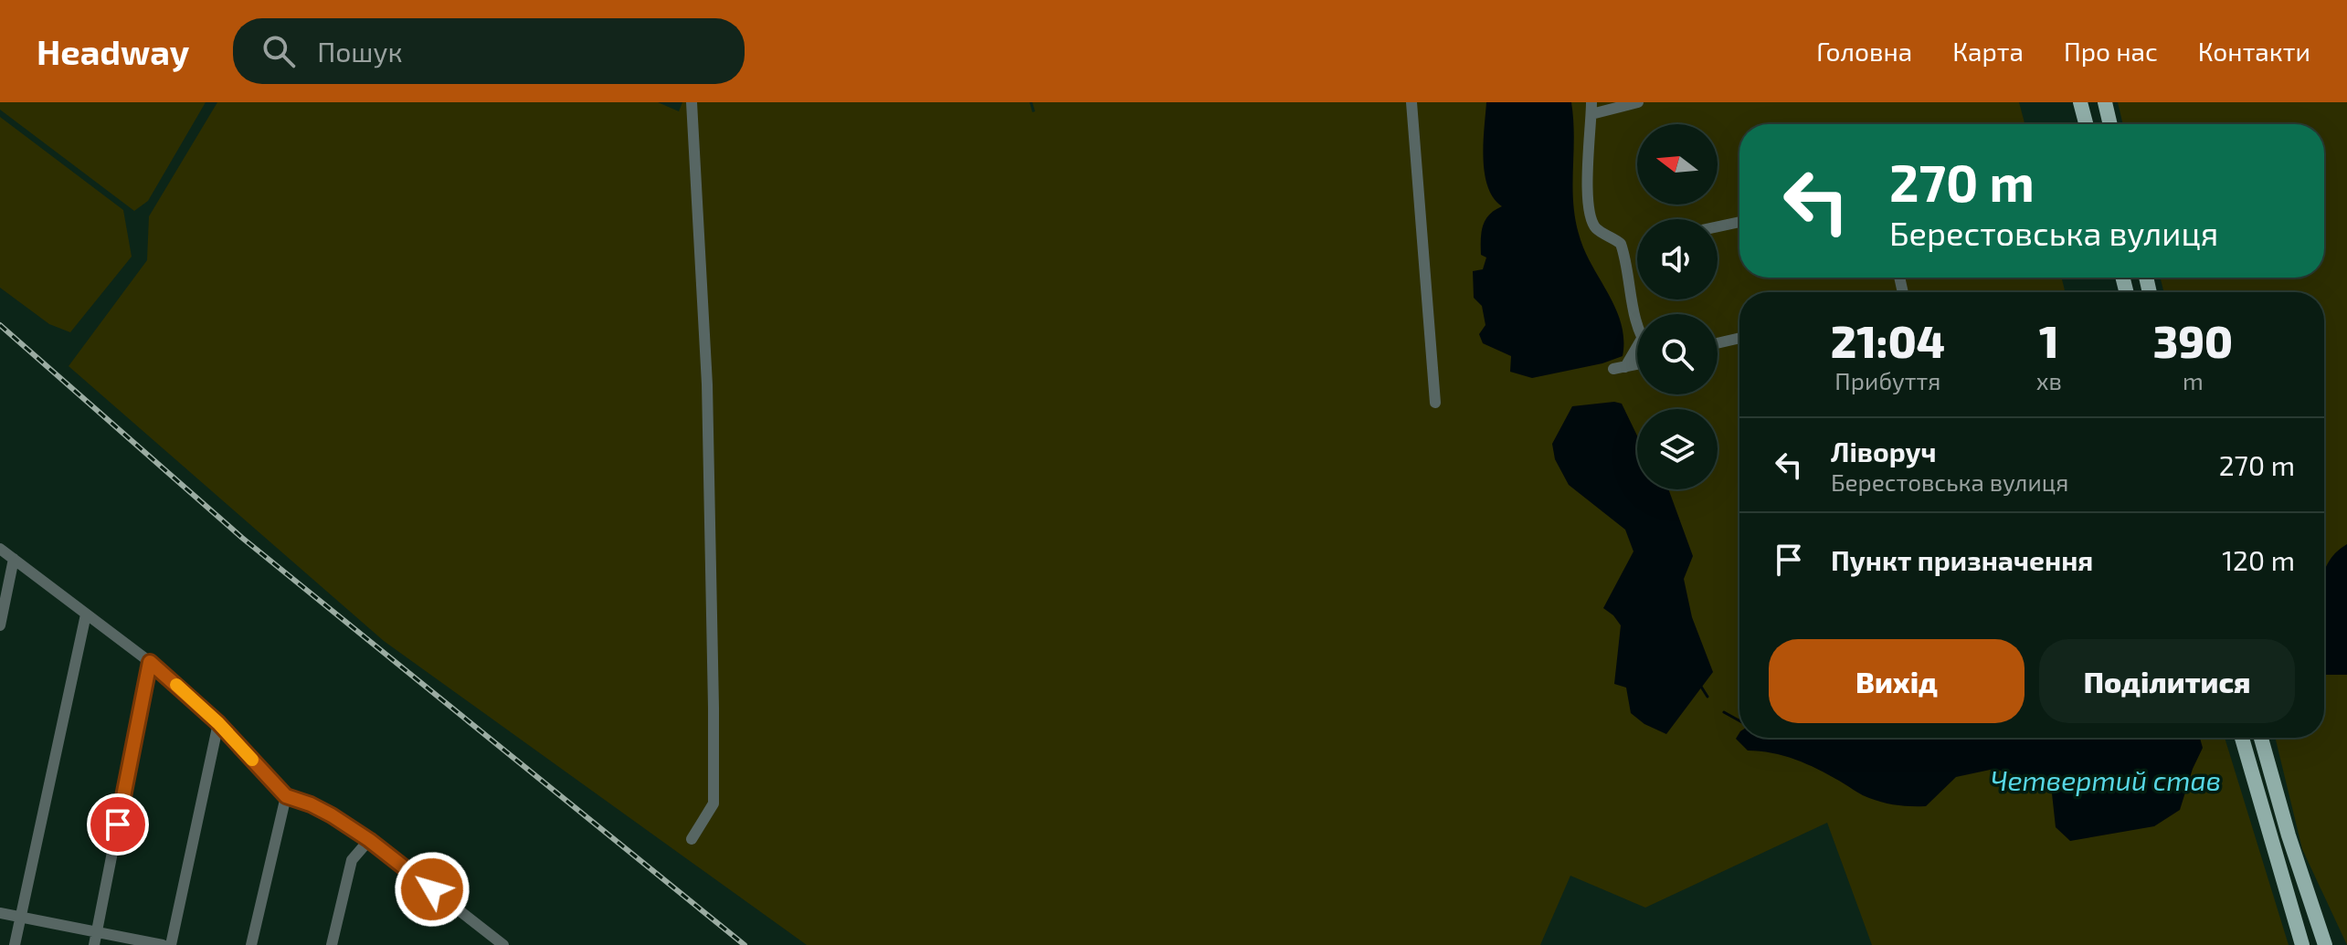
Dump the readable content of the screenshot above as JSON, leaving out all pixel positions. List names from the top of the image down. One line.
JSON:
{"water":["Четвертий став"],"north":"left","page":{"header":"Headway","search":"Пошук","nav":["Головна","Карта","Про нас","Контакти"],"turn":["270 m","Берестовська вулиця"],"eta":["21:04","Прибуття","1","хв","390","m"],"list":[{"name":"Ліворуч","note":"Берестовська вулиця","value":"270 m"},{"name":"Пункт призначення","value":"120 m"}],"buttons":["Вихід","Поділитися"]}}
